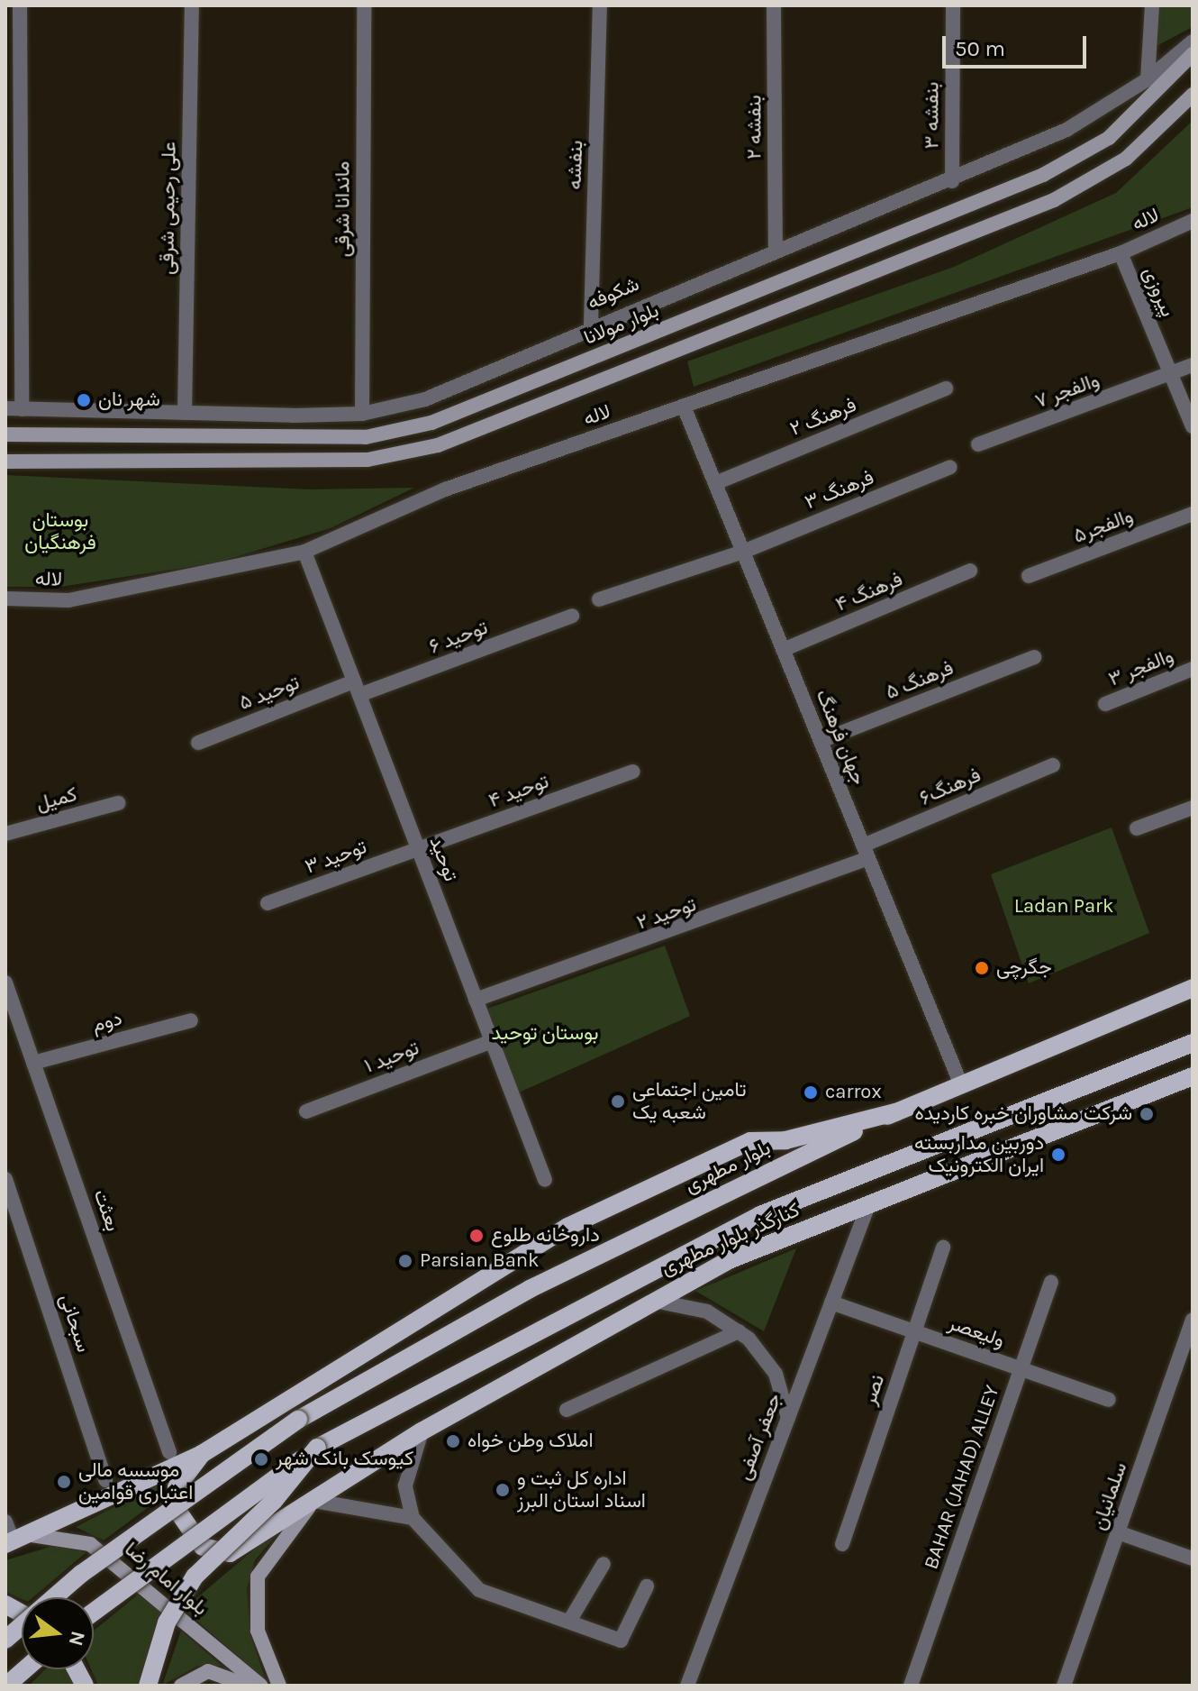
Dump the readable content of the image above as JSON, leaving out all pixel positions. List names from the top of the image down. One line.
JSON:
{"streets":{"main road":["بلوار مولانا","بلوار مطهری","کنارگذر بلوار مطهری","بلوار امام رضا"],"street":["بنفشه ۳","بنفشه ۲","بنفشه","علی رحیمی شرقی","ماندانا شرقی","لاله","پیروزی","شکوفه","والفجر ۷","فرهنگ ۲","فرهنگ ۳","والفجر۵","فرهنگ ۴","توحید ۶","والفجر ۳","فرهنگ ۵","توحید ۵","جهان فرهنگ","فرهنگ۶","توحید ۴","کمیل","توحید ۳","توحید","توحید ۲","دوم","توحید ۱","بعثت","سبحانی","ولیعصر","نصر","جعفر آصفی","BAHAR (JAHAD) ALLEY","سلمانیان"]},"crossings":[["بنفشه ۳","شکوفه"],["بنفشه ۲","شکوفه"],["بنفشه","شکوفه"],["علی رحیمی شرقی","شکوفه"],["ماندانا شرقی","شکوفه"],["لاله","پیروزی"],["لاله","جهان فرهنگ"],["لاله","توحید"],["پیروزی","والفجر ۷"],["فرهنگ ۲","جهان فرهنگ"],["فرهنگ ۳","جهان فرهنگ"],["فرهنگ ۴","جهان فرهنگ"],["توحید ۶","توحید ۵"],["توحید ۶","توحید"],["فرهنگ ۵","جهان فرهنگ"],["توحید ۵","توحید"],["جهان فرهنگ","فرهنگ۶"],["جهان فرهنگ","توحید ۲"],["جهان فرهنگ","بلوار مطهری"],["فرهنگ۶","توحید ۲"],["توحید ۴","توحید ۳"],["توحید ۴","توحید"],["توحید ۳","توحید"],["توحید","توحید ۲"],["توحید","توحید ۱"],["دوم","بعثت"],["کنارگذر بلوار مطهری","جعفر آصفی"],["ولیعصر","نصر"],["ولیعصر","جعفر آصفی"],["ولیعصر","BAHAR (JAHAD) ALLEY"]],"parks":["بوستان فرهنگیان","Ladan Park","بوستان توحید"],"places":["شهر نان","جگرچی","carrox","تامین اجتماعی شعبه یک","شرکت مشاوران خبره کاردیده","دوربین مداربسته ایران الکترونیک","داروخانه طلوع","Parsian Bank","املاک وطن خواه","کیوسک بانک شهر","موسسه مالی اعتباری قوامین","اداره کل ثبت و اسناد استان البرز"],"scale_bar":"50 m","north":"right"}
